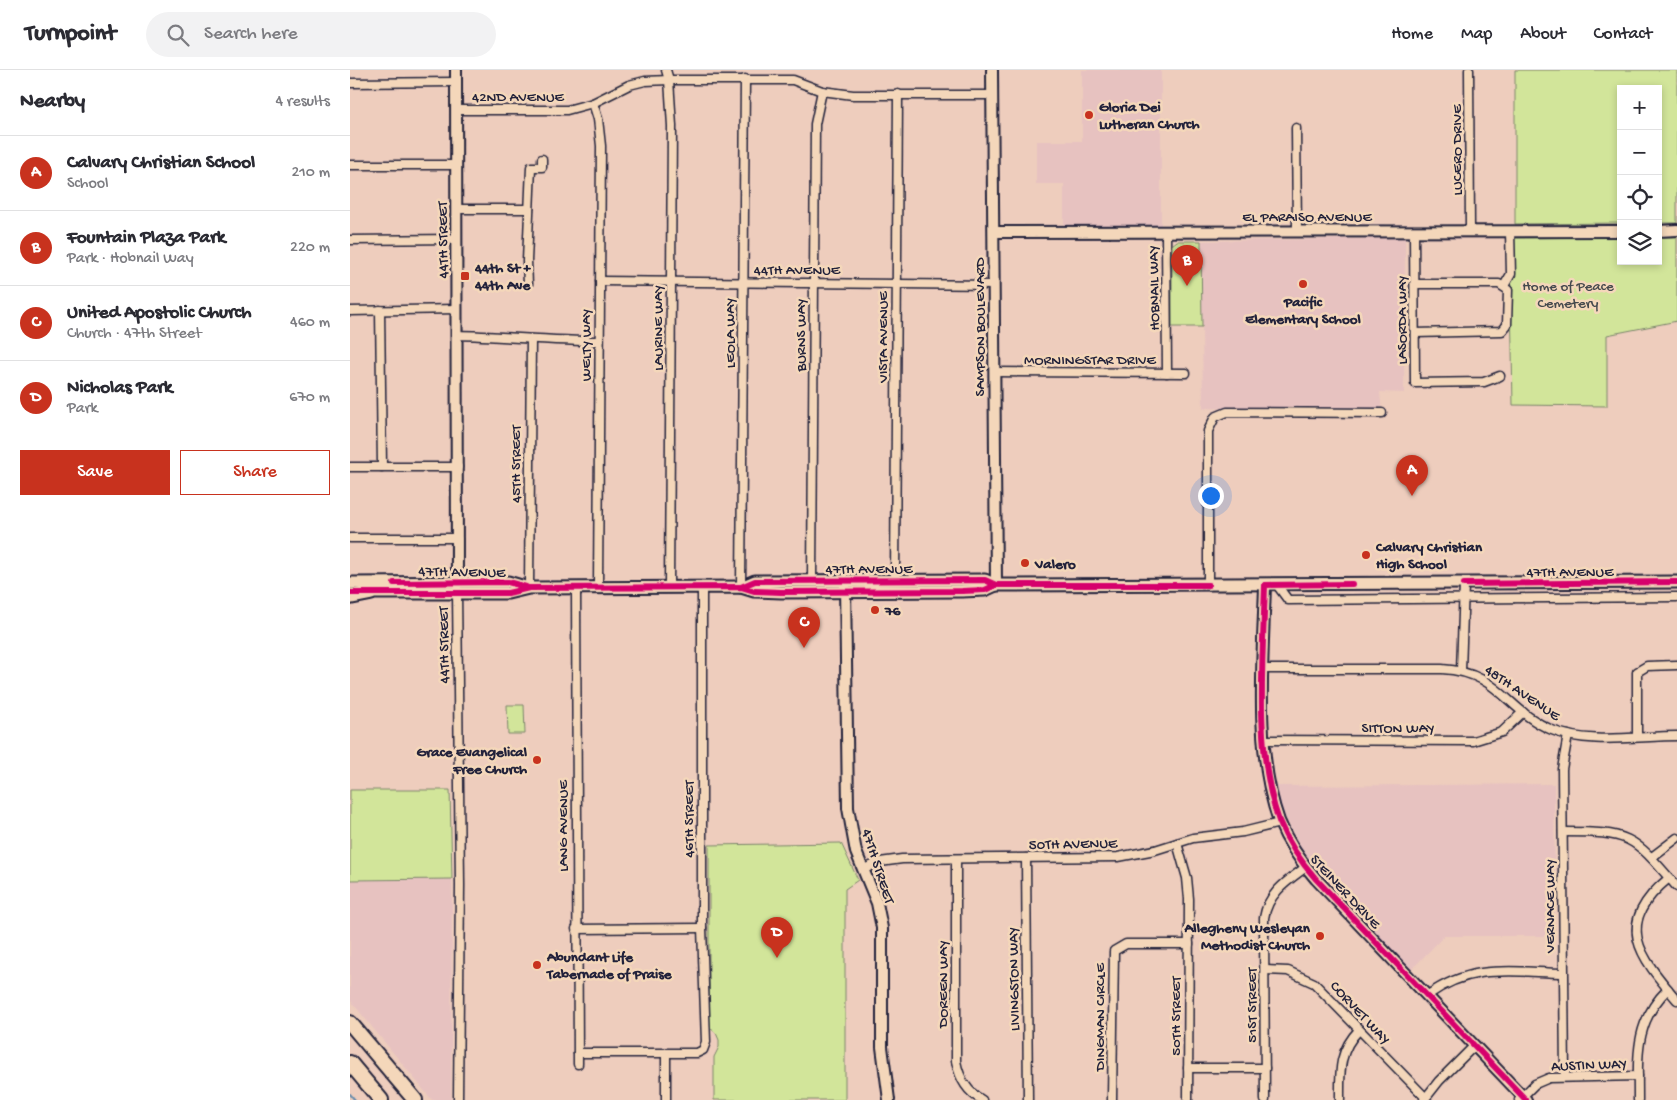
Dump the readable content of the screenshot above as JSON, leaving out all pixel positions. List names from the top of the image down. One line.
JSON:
{"streets":{"main road":["47TH AVENUE"],"street":["42ND AVENUE","LUCERO DRIVE","EL PARAISO AVENUE","44TH STREET","44TH AVENUE","HOBNAIL WAY","LASORDA WAY","SAMPSON BOULEVARD","LAURINE WAY","LEOLA WAY","BURNS WAY","VISTA AVENUE","WELTY WAY","MORNINGSTAR DRIVE","45TH STREET","48TH AVENUE","SITTON WAY","46TH STREET","LANG AVENUE","50TH AVENUE","47TH STREET","STEINER DRIVE","VERNACE WAY","LIVINGSTON WAY","DOREEN WAY","51ST STREET","CORVET WAY","50TH STREET","DINGMAN CIRCLE","AUSTIN WAY"]},"crossings":[["42ND AVENUE","44TH STREET"],["42ND AVENUE","SAMPSON BOULEVARD"],["42ND AVENUE","LAURINE WAY"],["42ND AVENUE","LEOLA WAY"],["42ND AVENUE","BURNS WAY"],["42ND AVENUE","VISTA AVENUE"],["42ND AVENUE","WELTY WAY"],["LUCERO DRIVE","EL PARAISO AVENUE"],["EL PARAISO AVENUE","HOBNAIL WAY"],["EL PARAISO AVENUE","LASORDA WAY"],["EL PARAISO AVENUE","SAMPSON BOULEVARD"],["44TH STREET","47TH AVENUE"],["44TH AVENUE","SAMPSON BOULEVARD"],["44TH AVENUE","LAURINE WAY"],["44TH AVENUE","LEOLA WAY"],["44TH AVENUE","BURNS WAY"],["44TH AVENUE","VISTA AVENUE"],["44TH AVENUE","WELTY WAY"],["HOBNAIL WAY","MORNINGSTAR DRIVE"],["SAMPSON BOULEVARD","MORNINGSTAR DRIVE"],["SAMPSON BOULEVARD","47TH AVENUE"],["LAURINE WAY","47TH AVENUE"],["LEOLA WAY","47TH AVENUE"],["BURNS WAY","47TH AVENUE"],["VISTA AVENUE","47TH AVENUE"],["WELTY WAY","47TH AVENUE"],["45TH STREET","47TH AVENUE"],["47TH AVENUE","46TH STREET"],["47TH AVENUE","LANG AVENUE"],["47TH AVENUE","47TH STREET"],["47TH AVENUE","STEINER DRIVE"],["48TH AVENUE","SITTON WAY"],["48TH AVENUE","STEINER DRIVE"],["48TH AVENUE","VERNACE WAY"],["SITTON WAY","STEINER DRIVE"],["50TH AVENUE","47TH STREET"],["50TH AVENUE","STEINER DRIVE"],["50TH AVENUE","LIVINGSTON WAY"],["50TH AVENUE","DOREEN WAY"],["50TH AVENUE","50TH STREET"],["STEINER DRIVE","51ST STREET"],["STEINER DRIVE","AUSTIN WAY"],["VERNACE WAY","AUSTIN WAY"],["51ST STREET","CORVET WAY"],["50TH STREET","DINGMAN CIRCLE"]],"parks":["Home of Peace Cemetery"],"places":{"other":["Gloria Dei Lutheran Church","Pacific Elementary School","Calvary Christian High School","Valero","76","Grace Evangelical Free Church","Allegheny Wesleyan Methodist Church","Abundant Life Tabernacle of Praise"],"transit":["44th St + 44th Ave"]},"page":{"header":"Turnpoint","search":"Search here","nav":["Home","Map","About","Contact"],"heading":["Nearby","4 results"],"map_buttons":["+","−"],"list":[{"mark":"A","name":"Calvary Christian School","note":"School","value":"210 m"},{"mark":"B","name":"Fountain Plaza Park","note":"Park · Hobnail Way","value":"220 m"},{"mark":"C","name":"United Apostolic Church","note":"Church · 47th Street","value":"460 m"},{"mark":"D","name":"Nicholas Park","note":"Park","value":"670 m"}],"pins":["B","A","C","D"],"buttons":["Save","Share"]}}
